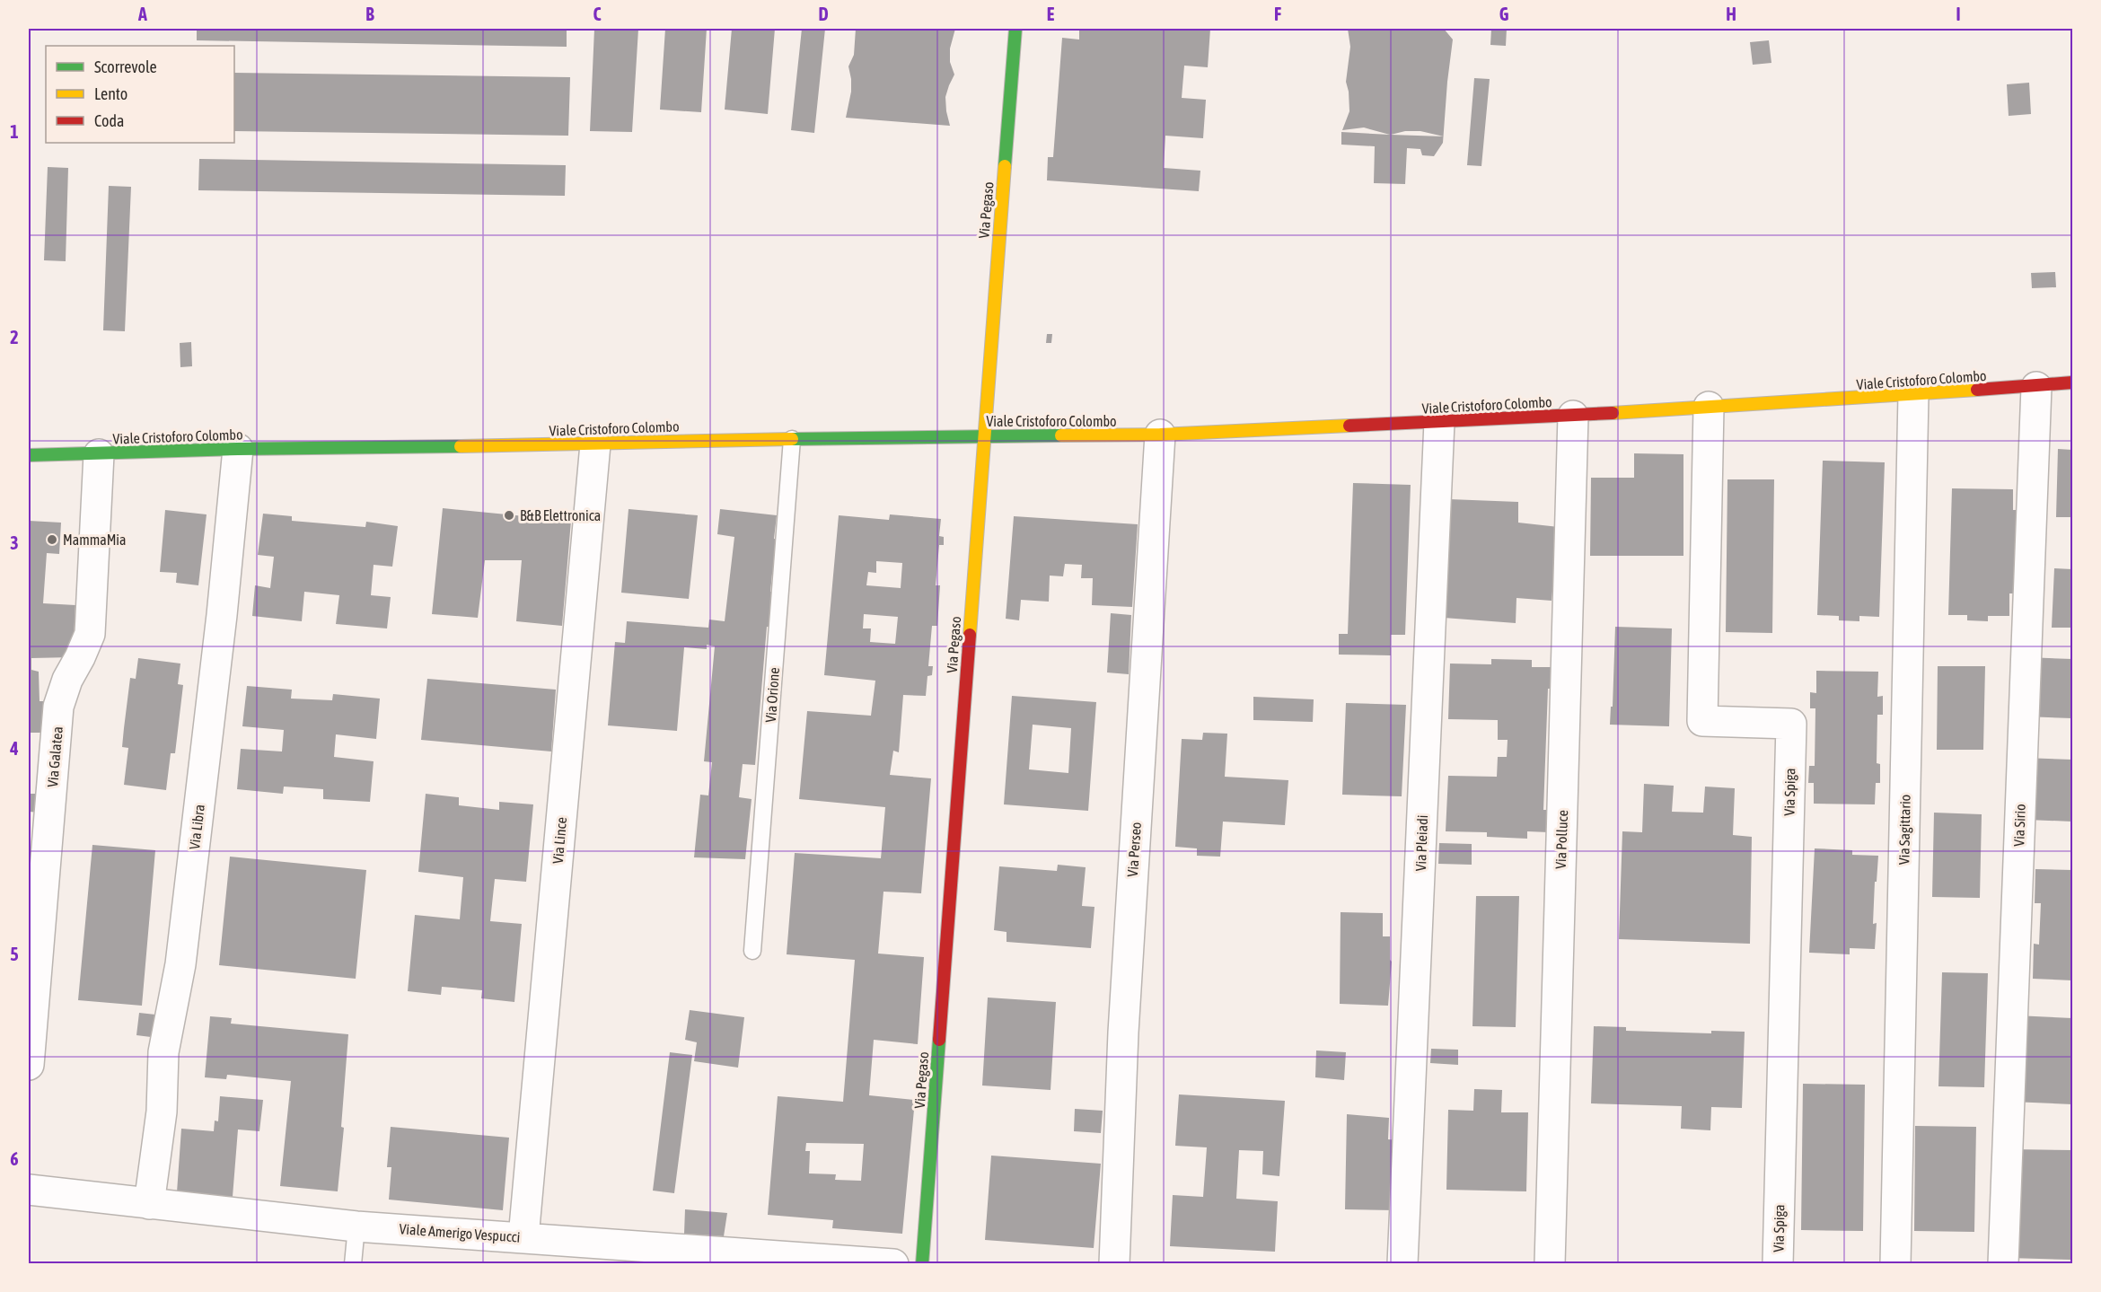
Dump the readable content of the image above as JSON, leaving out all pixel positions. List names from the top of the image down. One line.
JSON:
{"streets":{"street":["Via Pegaso","Viale Cristoforo Colombo","Via Galatea","Via Spiga","Via Sirio","Via Libra","Via Sagittario","Via Polluce","Via Lince","Via Pleiadi","Via Perseo","Viale Amerigo Vespucci"],"lane":["Via Orione"]},"crossings":[["Via Pegaso","Viale Cristoforo Colombo"],["Viale Cristoforo Colombo","Via Orione"],["Viale Cristoforo Colombo","Via Galatea"],["Viale Cristoforo Colombo","Via Spiga"],["Viale Cristoforo Colombo","Via Sirio"],["Viale Cristoforo Colombo","Via Libra"],["Viale Cristoforo Colombo","Via Sagittario"],["Viale Cristoforo Colombo","Via Polluce"],["Viale Cristoforo Colombo","Via Lince"],["Viale Cristoforo Colombo","Via Pleiadi"],["Viale Cristoforo Colombo","Via Perseo"],["Via Libra","Viale Amerigo Vespucci"],["Via Lince","Viale Amerigo Vespucci"]],"places":["B&B Elettronica","MammaMia"],"legend":["Scorrevole","Lento","Coda"],"grid":{"columns":["A","B","C","D","E","F","G","H","I"],"rows":["1","2","3","4","5","6"]}}
